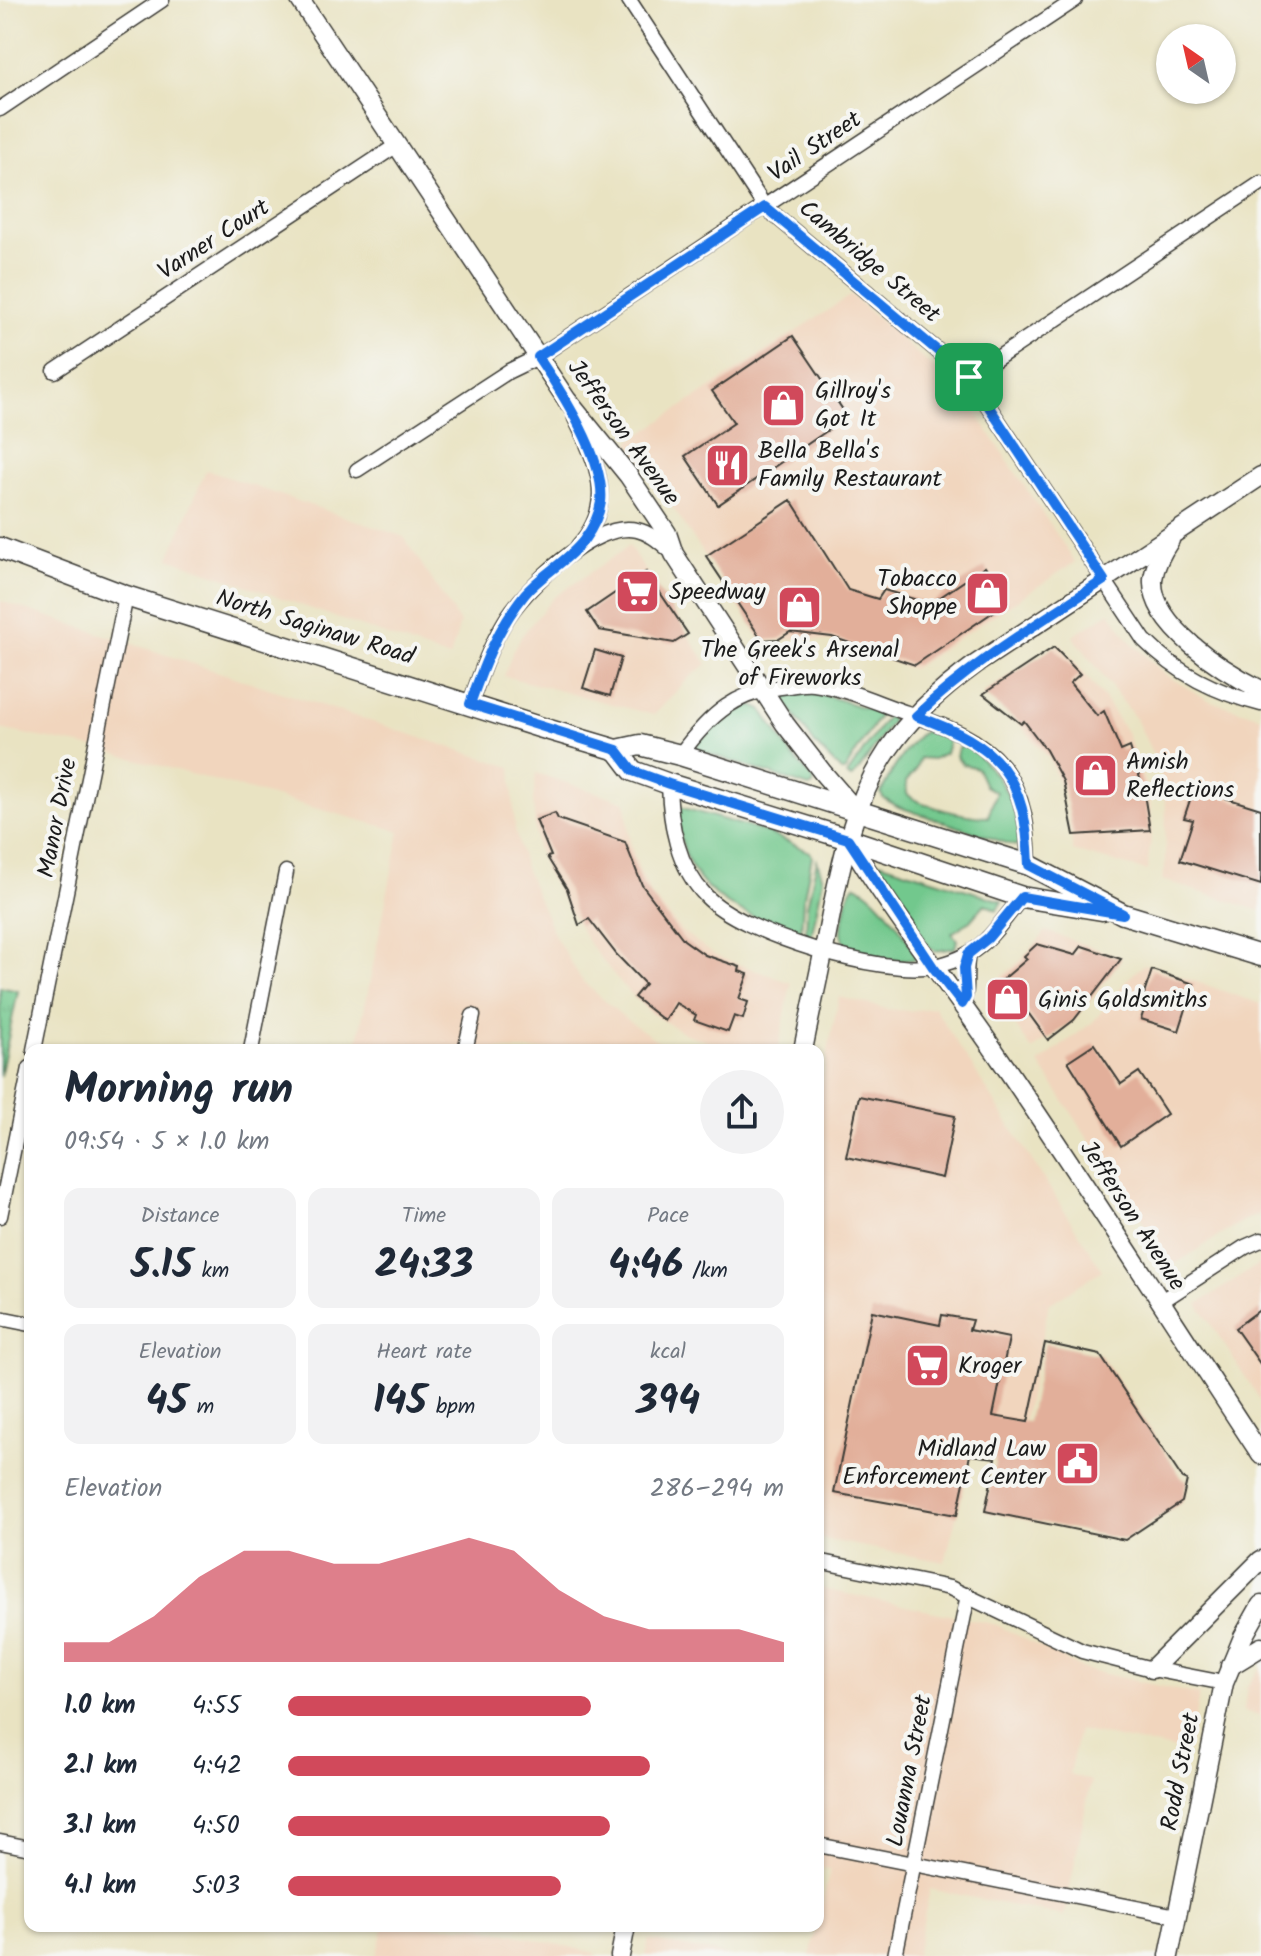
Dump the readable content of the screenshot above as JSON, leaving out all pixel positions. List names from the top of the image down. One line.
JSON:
{"streets":{"main road":["North Saginaw Road"],"street":["Vail Street","Varner Court","Cambridge Street","Jefferson Avenue","Manor Drive","Louanna Street","Rodd Street"]},"crossings":[["Vail Street","Cambridge Street"],["Vail Street","Jefferson Avenue"],["Varner Court","Jefferson Avenue"],["Jefferson Avenue","North Saginaw Road"],["North Saginaw Road","Manor Drive"]],"places":{"shop":["Gillroy's Got It","Tobacco Shoppe","The Greek's Arsenal of Fireworks","Amish Reflections","Ginis Goldsmiths"],"restaurant":["Bella Bella's Family Restaurant"],"supermarket":["Speedway","Kroger"],"public building":["Midland Law Enforcement Center"]},"north":"top left","page":{"heading":["Morning run","09:54 · 5 × 1.0 km"],"stats":[["Distance","5.15 km"],["Time","24:33"],["Pace","4:46 /km"],["Elevation","45 m"],["Heart rate","145 bpm"],["kcal","394"]],"chart":["Elevation","286–294 m"],"list":[{"name":"1.0 km","note":"4:55"},{"name":"2.1 km","note":"4:42"},{"name":"3.1 km","note":"4:50"},{"name":"4.1 km","note":"5:03"}]}}
